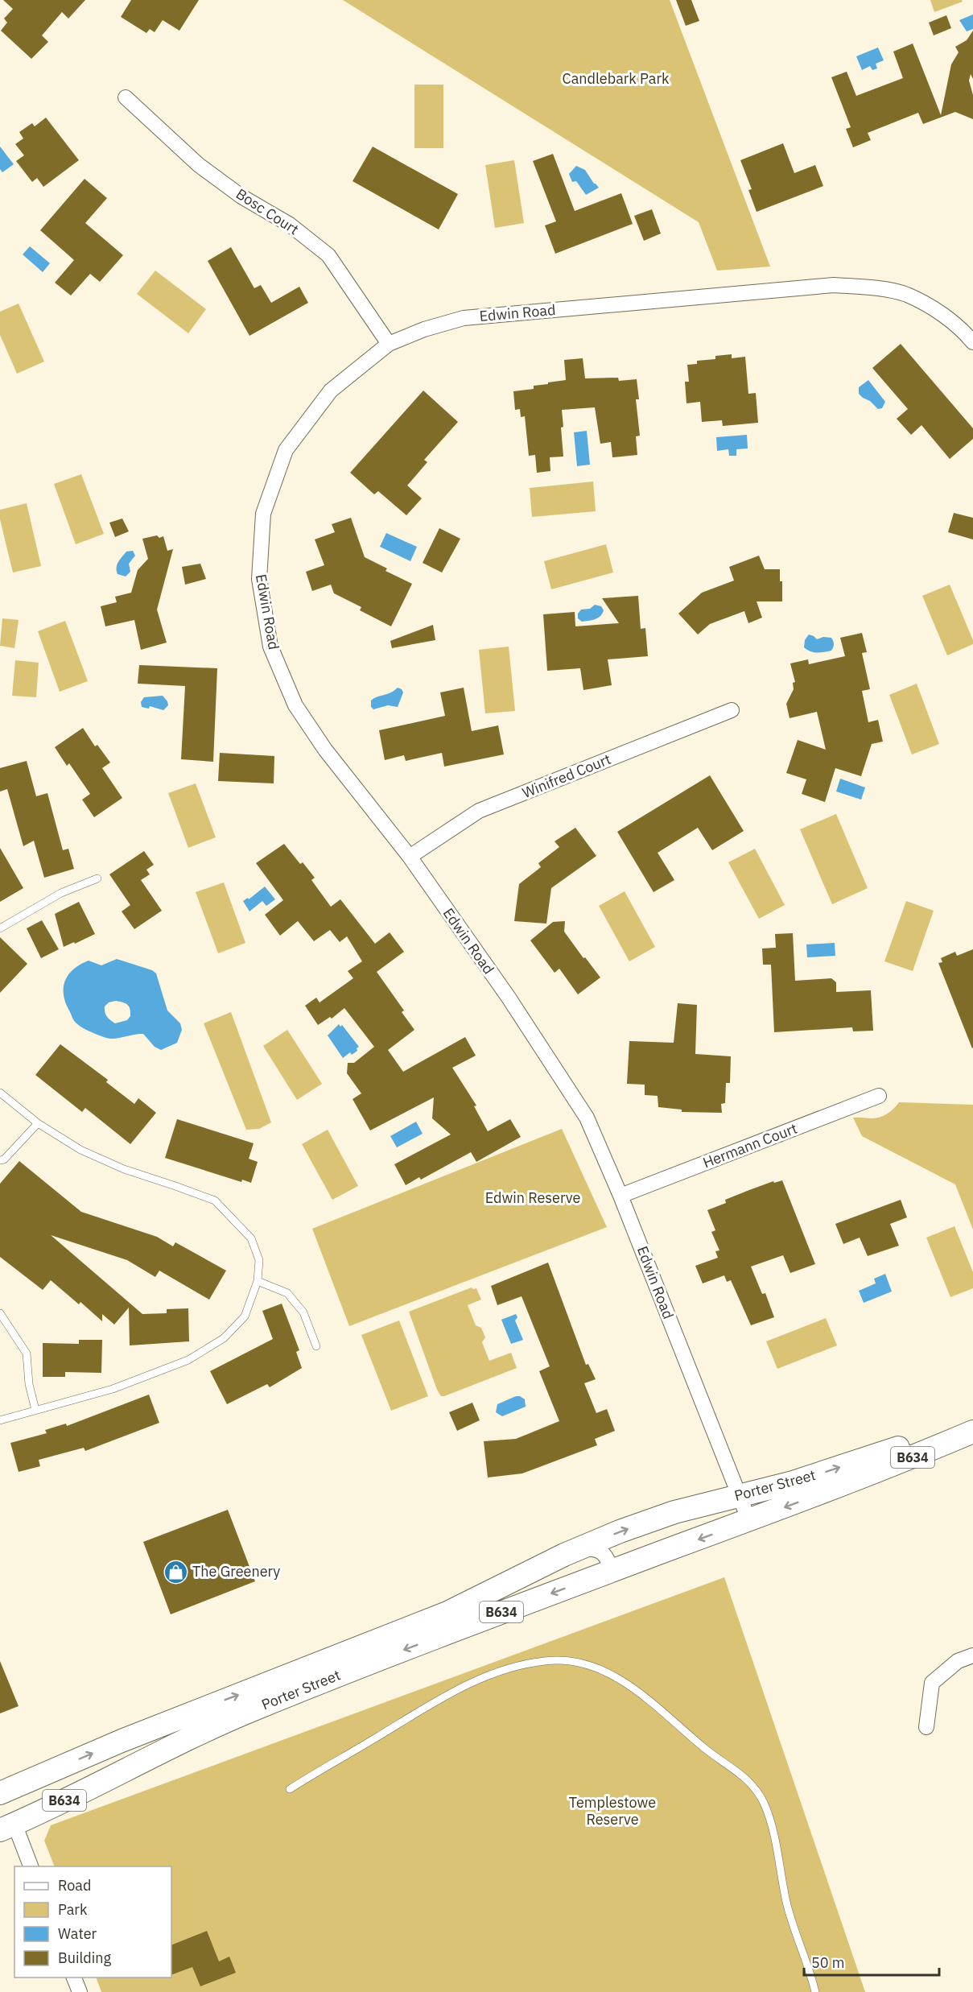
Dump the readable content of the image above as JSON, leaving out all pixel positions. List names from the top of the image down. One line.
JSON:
{"streets":{"main road":["B634","Porter Street"],"street":["Bosc Court","Edwin Road","Winifred Court","Hermann Court"]},"crossings":[["Bosc Court","Edwin Road"],["Edwin Road","Winifred Court"],["Edwin Road","Hermann Court"],["Edwin Road","Porter Street"]],"parks":["Candlebark Park","Edwin Reserve","Templestowe Reserve"],"places":{"shop":["The Greenery"]},"legend":["Road","Park","Water","Building"],"scale_bar":"50 m"}
